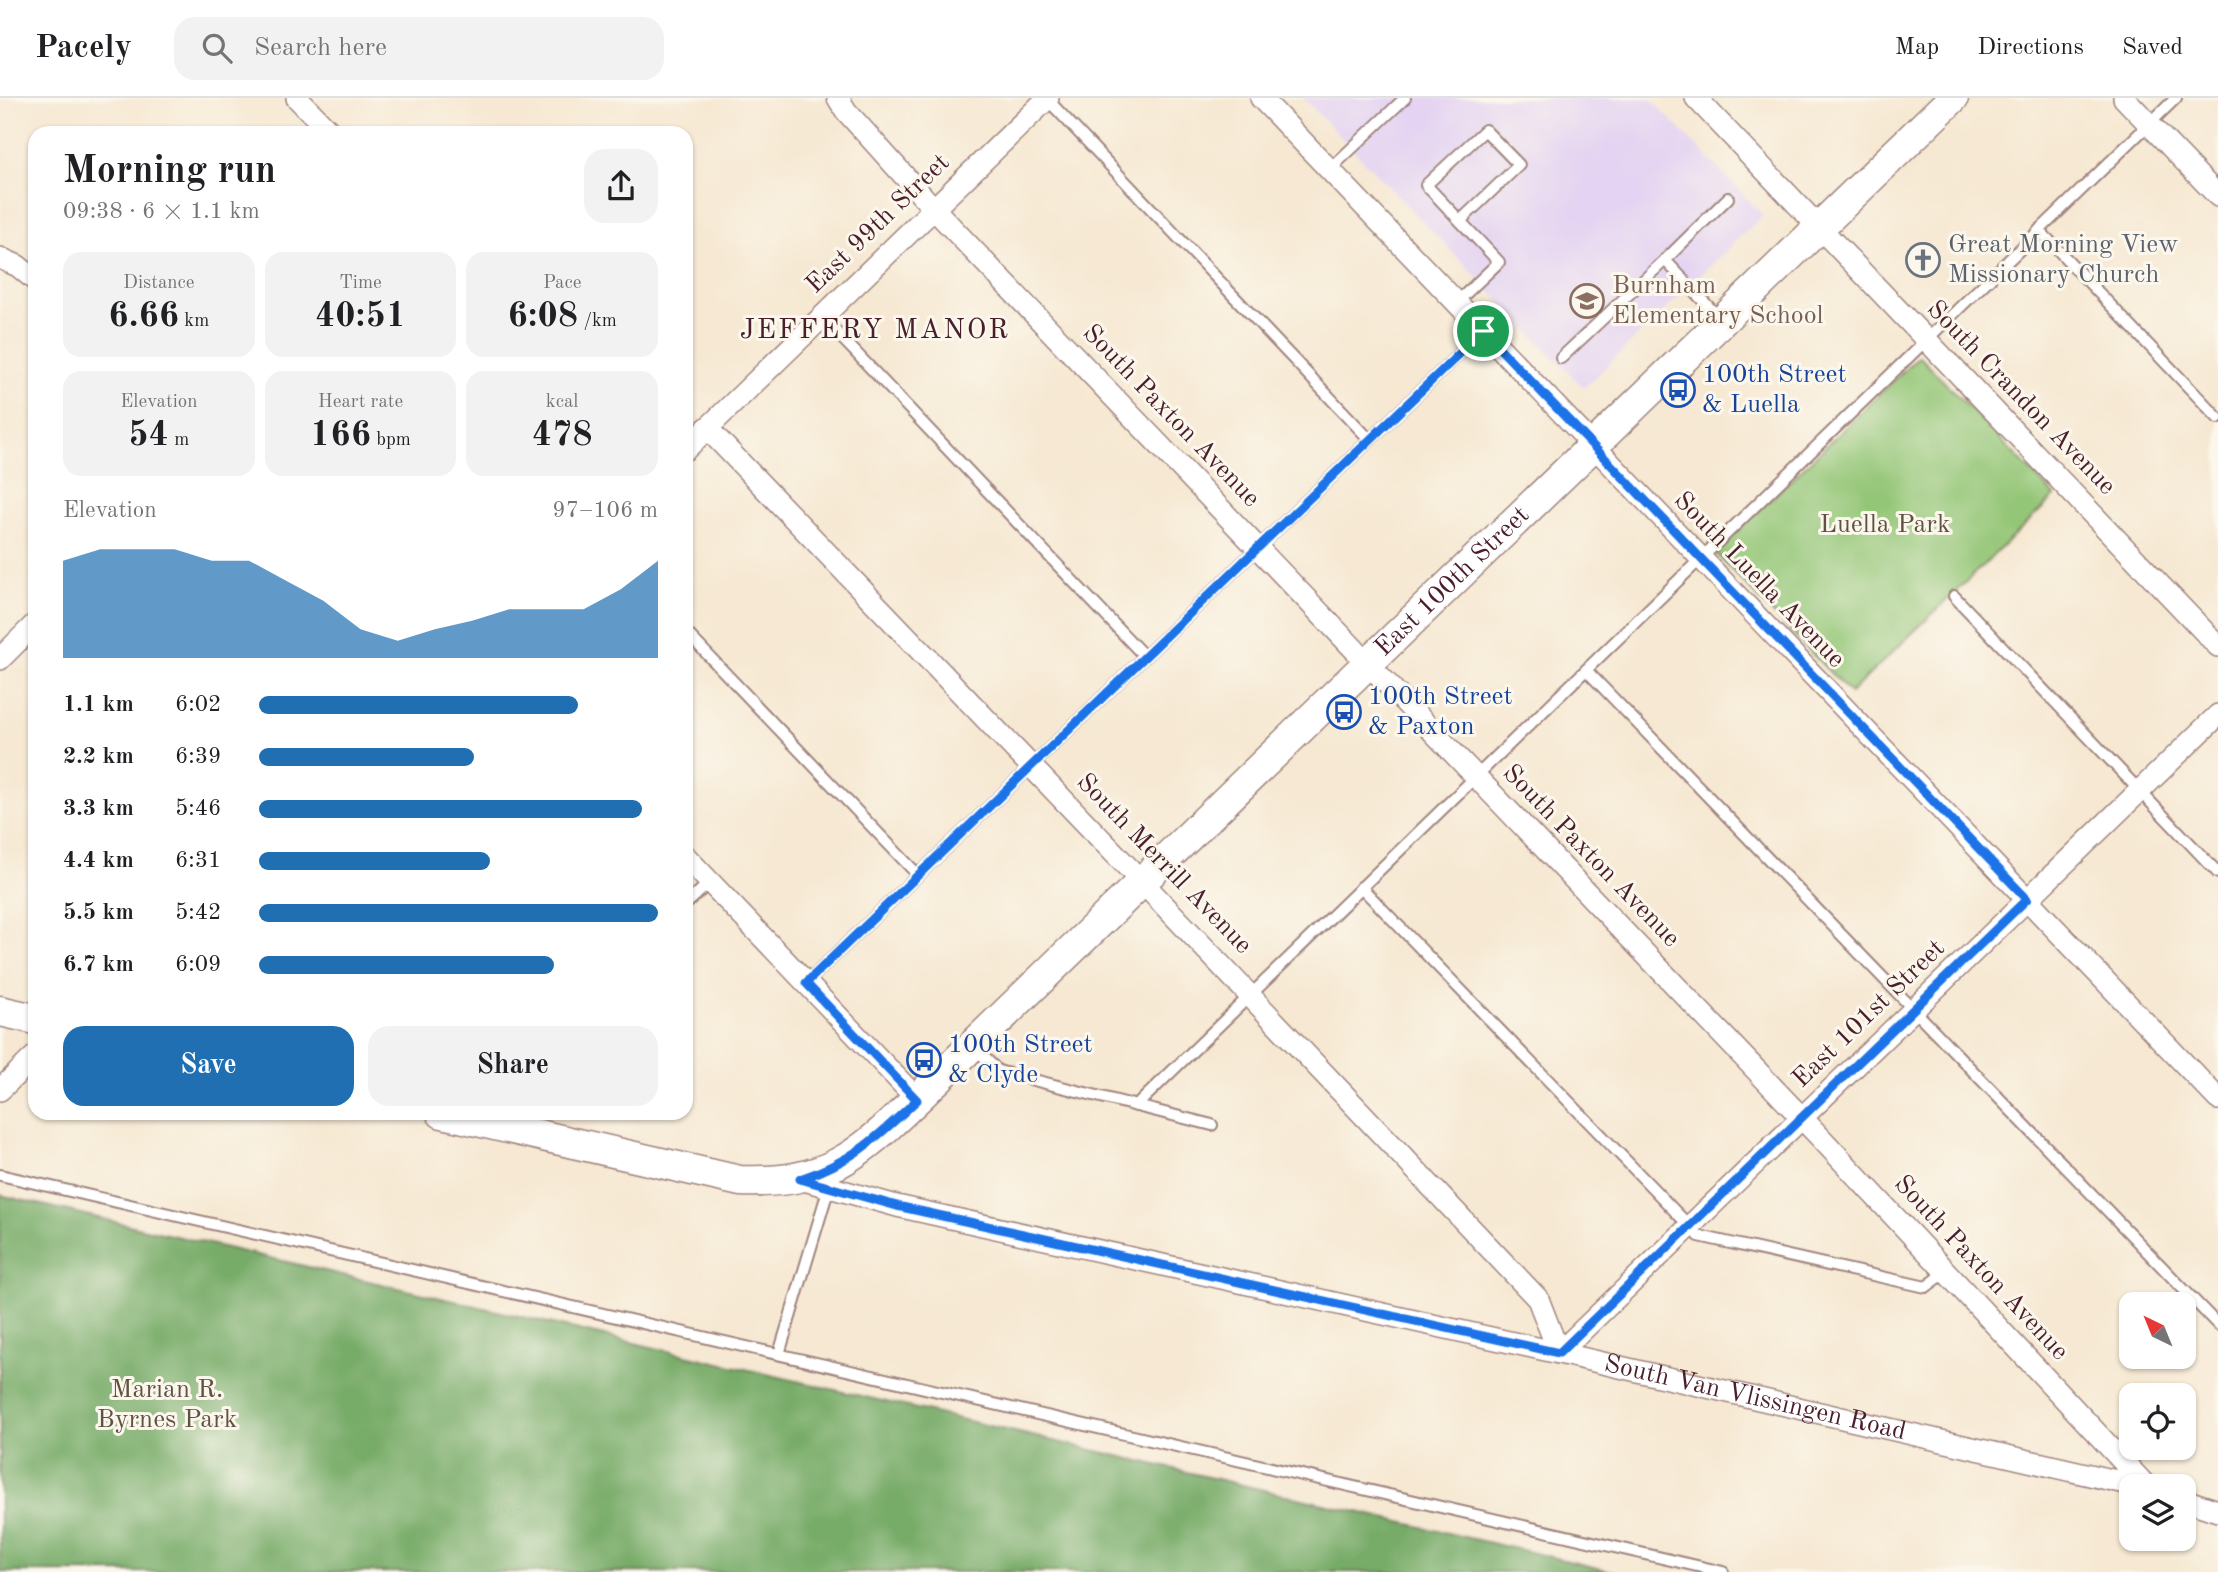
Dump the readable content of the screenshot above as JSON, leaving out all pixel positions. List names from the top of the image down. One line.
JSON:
{"streets":{"main road":["East 100th Street"],"street":["East 99th Street","South Crandon Avenue","South Paxton Avenue","South Luella Avenue","South Merrill Avenue","East 101st Street","South Van Vlissingen Road"]},"crossings":[["East 99th Street","South Paxton Avenue"],["East 99th Street","South Merrill Avenue"],["South Crandon Avenue","East 100th Street"],["South Paxton Avenue","East 100th Street"],["South Paxton Avenue","East 101st Street"],["South Luella Avenue","East 100th Street"],["South Luella Avenue","East 101st Street"],["East 100th Street","South Merrill Avenue"],["East 100th Street","South Van Vlissingen Road"],["South Merrill Avenue","East 101st Street"],["South Merrill Avenue","South Van Vlissingen Road"],["East 101st Street","South Van Vlissingen Road"]],"districts":["JEFFERY MANOR"],"parks":["Luella Park","Marian R. Byrnes Park"],"places":{"church":["Great Morning View Missionary Church"],"school or university":["Burnham Elementary School"],"bus stop":["100th Street & Luella","100th Street & Paxton","100th Street & Clyde"]},"north":"top left","page":{"header":"Pacely","search":"Search here","nav":["Map","Directions","Saved"],"heading":["Morning run","09:38 · 6 × 1.1 km"],"stats":[["Distance","6.66 km"],["Time","40:51"],["Pace","6:08 /km"],["Elevation","54 m"],["Heart rate","166 bpm"],["kcal","478"]],"chart":["Elevation","97–106 m"],"list":[{"name":"1.1 km","note":"6:02"},{"name":"2.2 km","note":"6:39"},{"name":"3.3 km","note":"5:46"},{"name":"4.4 km","note":"6:31"},{"name":"5.5 km","note":"5:42"},{"name":"6.7 km","note":"6:09"}],"buttons":["Save","Share"]}}
